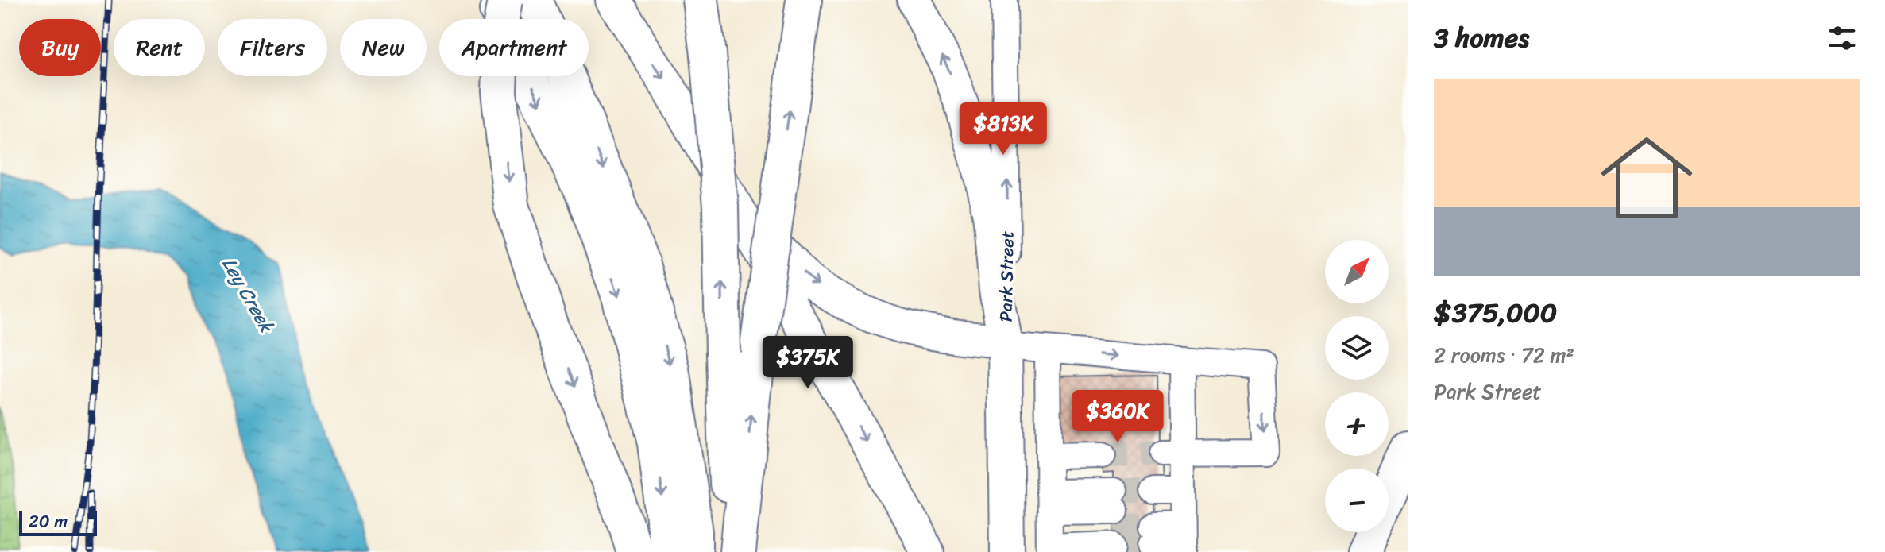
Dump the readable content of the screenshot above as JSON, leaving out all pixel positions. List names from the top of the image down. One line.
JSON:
{"streets":{"main road":["Park Street"]},"one_way":["Park Street"],"water":["Ley Creek"],"scale_bar":"20 m","north":"top right","page":{"heading":"3 homes","chip":["Buy","Rent","Filters","New","Apartment"],"list":[{"name":"$375,000","note":"2 rooms · 72 m² · Park Street"}],"price":["$813K","$375K","$360K"],"map_buttons":["+","−"],"scale":"20 m"}}
